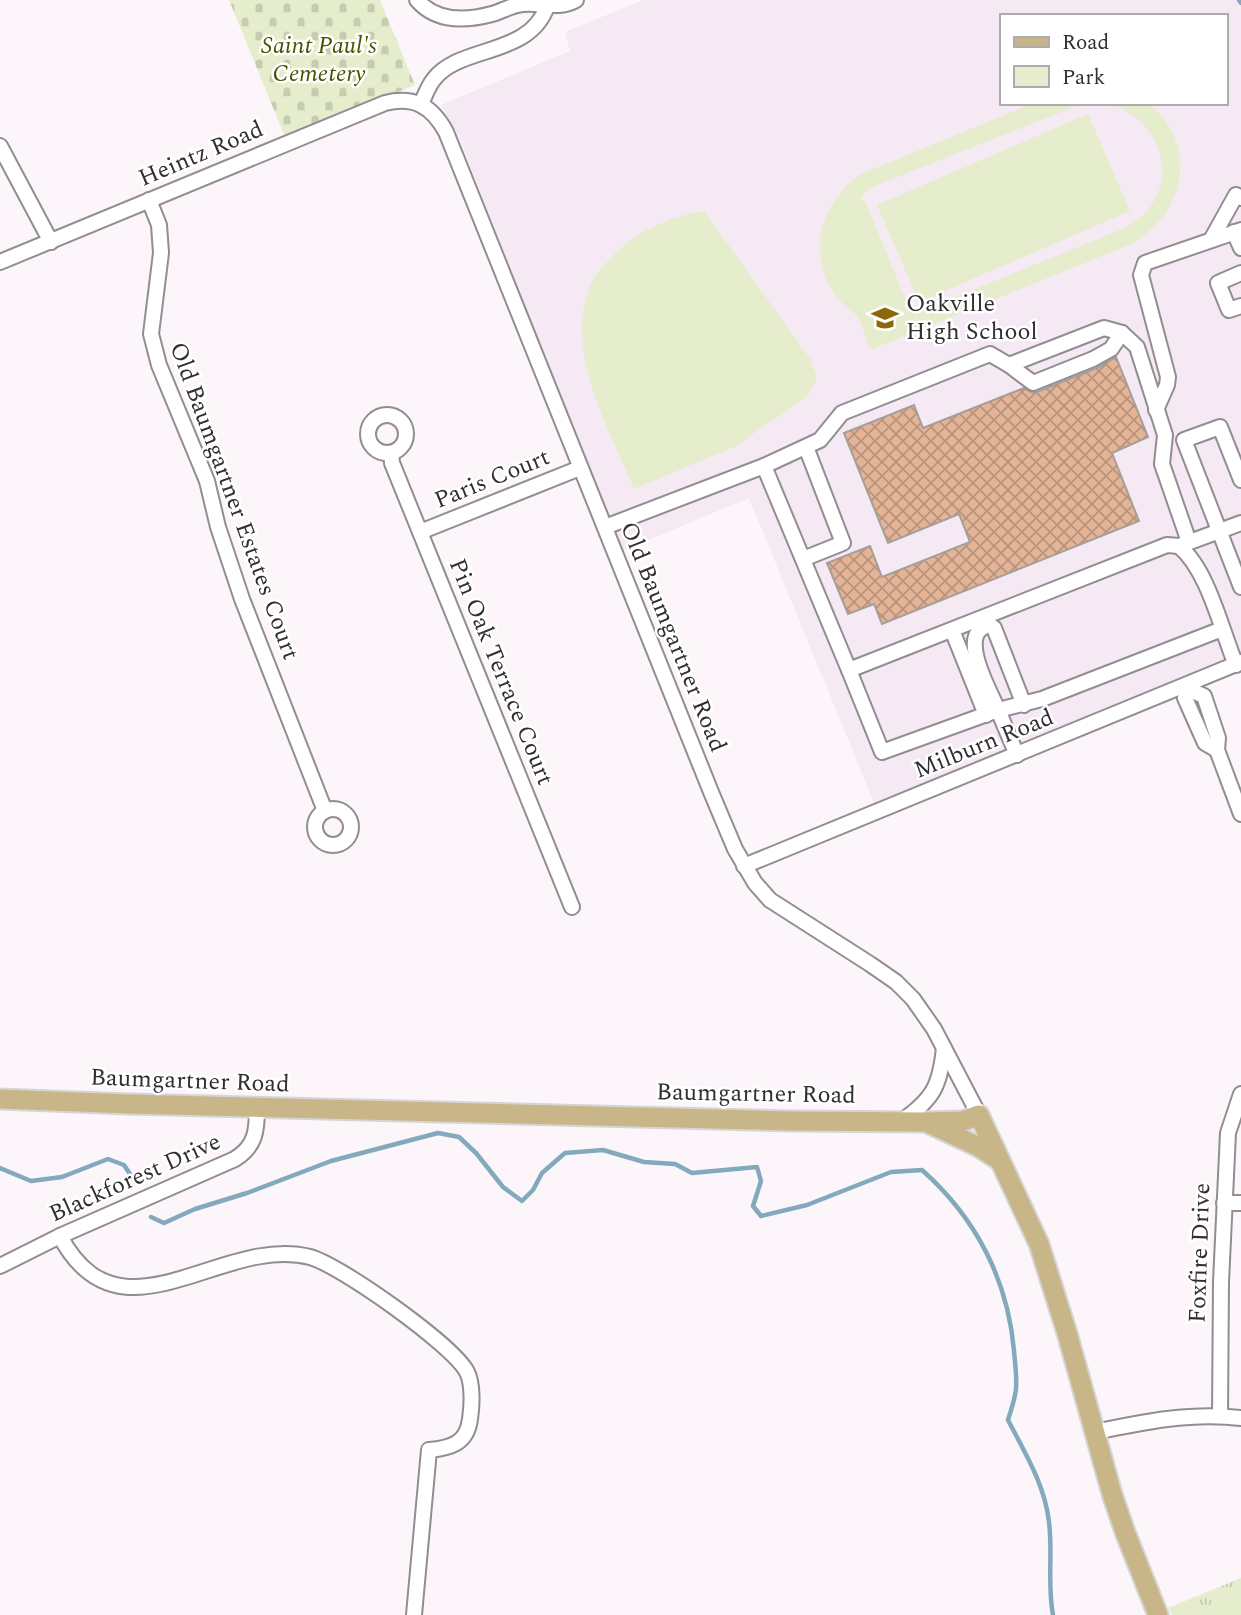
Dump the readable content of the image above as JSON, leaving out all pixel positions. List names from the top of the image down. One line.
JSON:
{"streets":{"main road":["Baumgartner Road"],"street":["Heintz Road","Paris Court","Old Baumgartner Estates Court","Old Baumgartner Road","Pin Oak Terrace Court","Milburn Road","Blackforest Drive","Foxfire Drive"]},"crossings":[["Heintz Road","Old Baumgartner Estates Court"],["Heintz Road","Old Baumgartner Road"],["Paris Court","Old Baumgartner Road"],["Paris Court","Pin Oak Terrace Court"],["Old Baumgartner Road","Milburn Road"],["Old Baumgartner Road","Baumgartner Road"],["Baumgartner Road","Blackforest Drive"]],"parks":["Saint Paul's Cemetery"],"places":{"school or university":["Oakville High School"]},"legend":["Road","Park"]}
